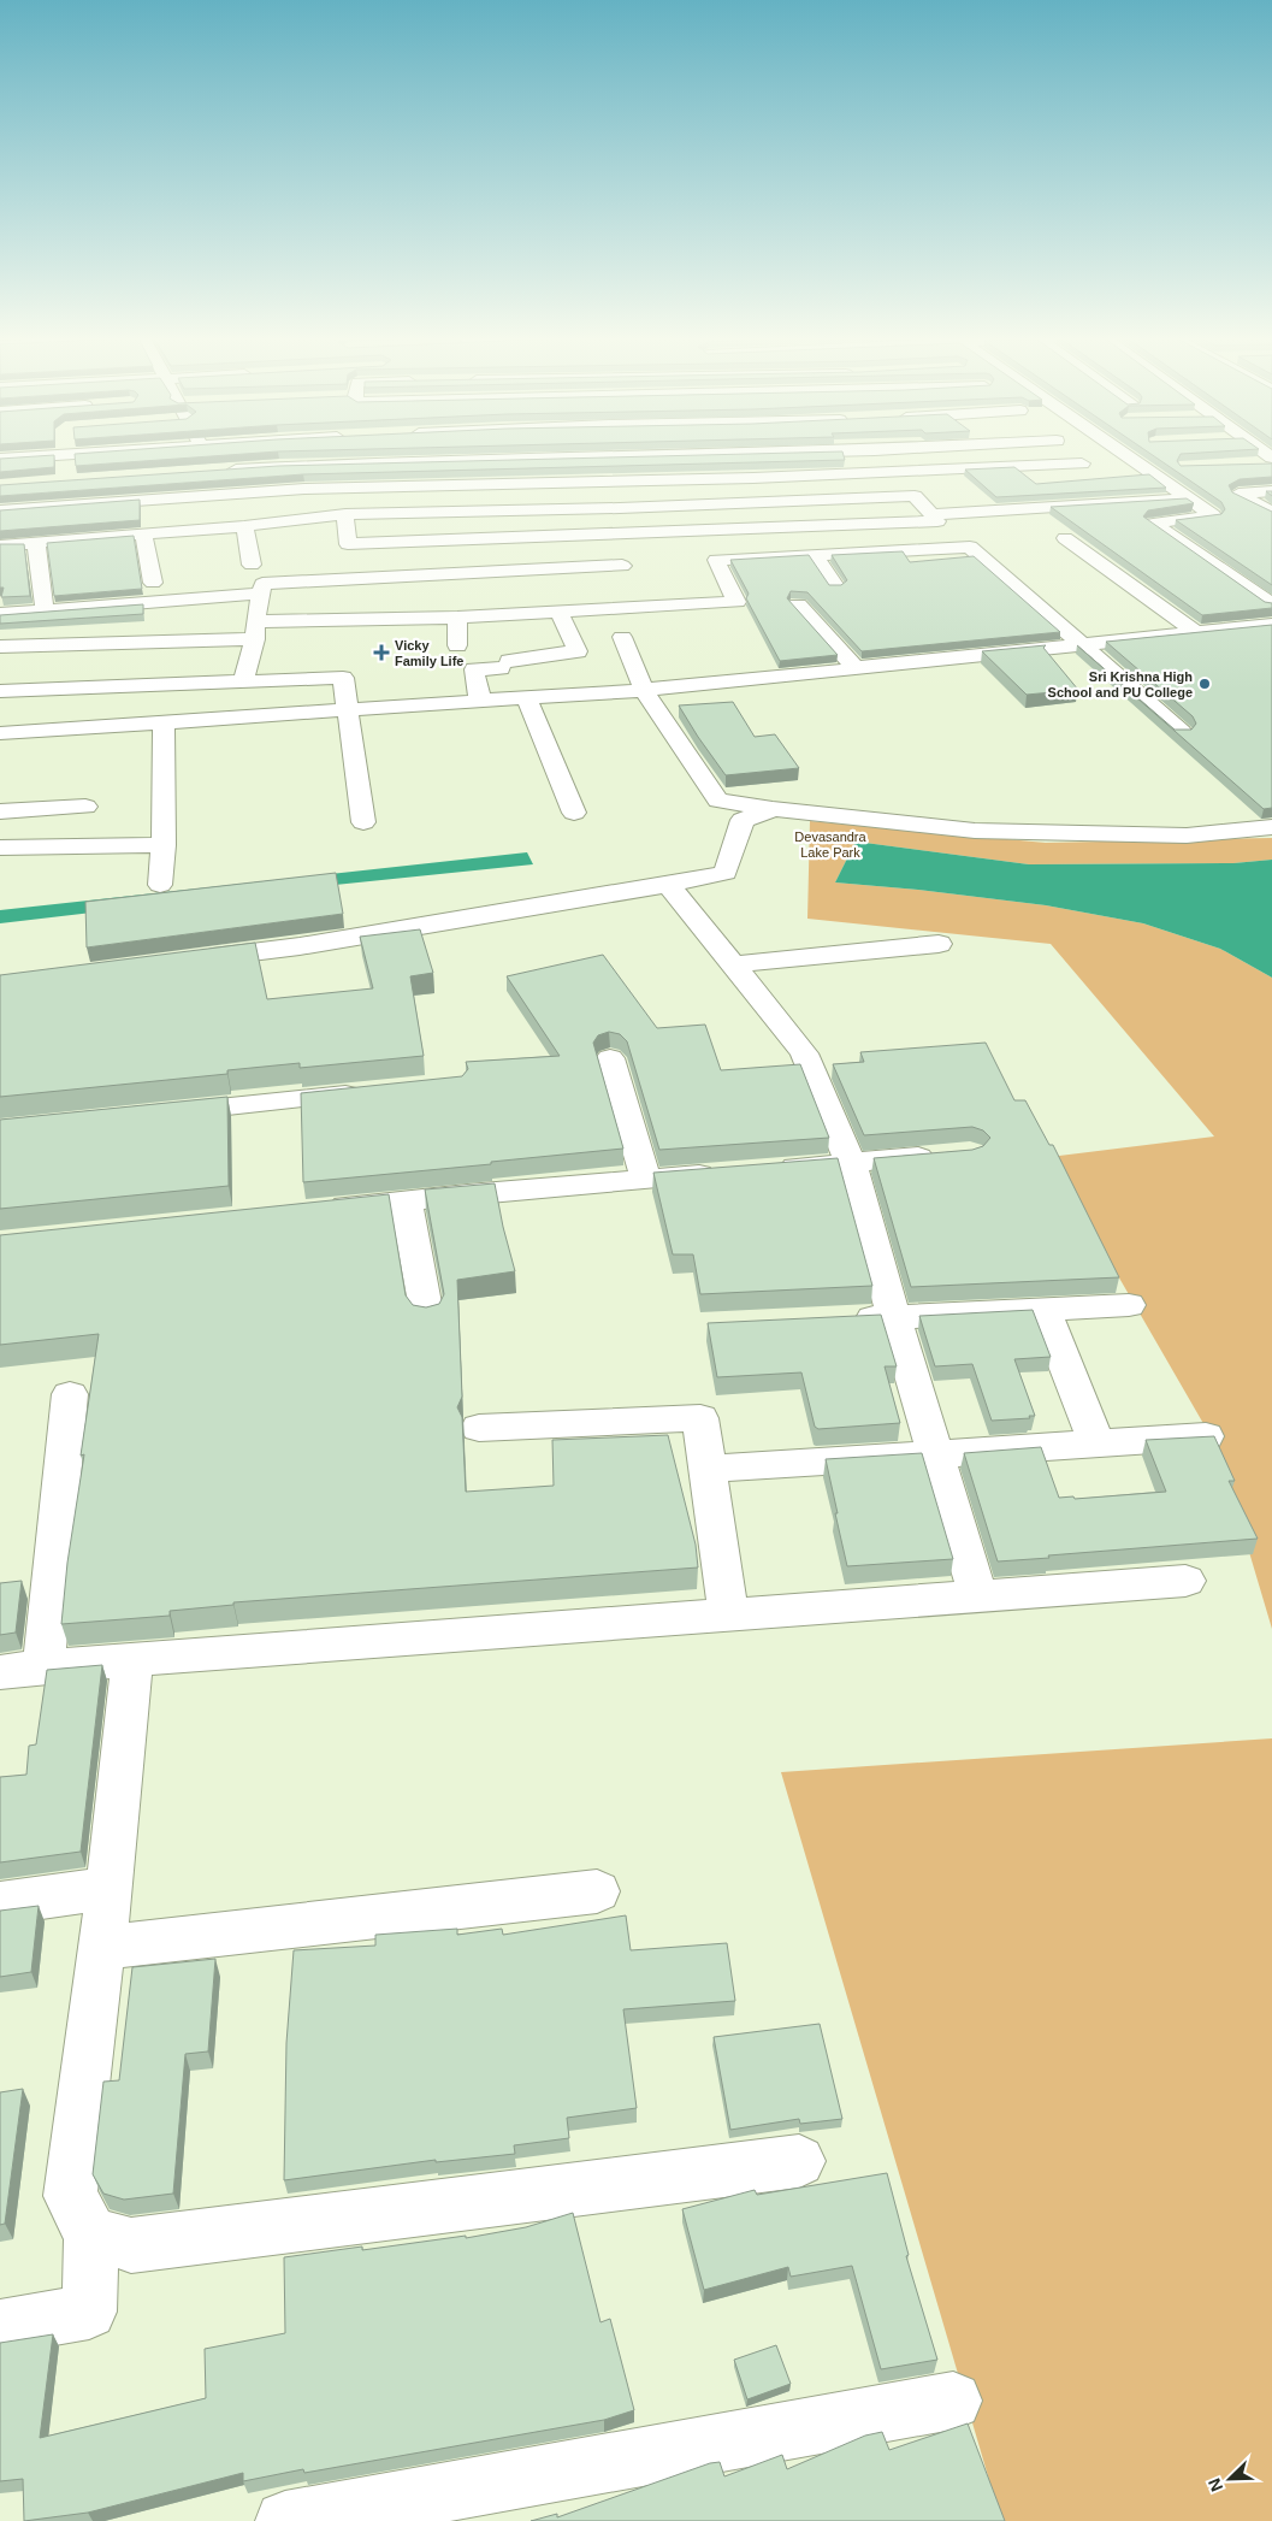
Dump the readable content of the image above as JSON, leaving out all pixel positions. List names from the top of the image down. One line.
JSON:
{"parks":["Devasandra Lake Park"],"places":{"health":["Vicky Family Life"],"other":["Sri Krishna High School and PU College"]},"north":"bottom left"}
